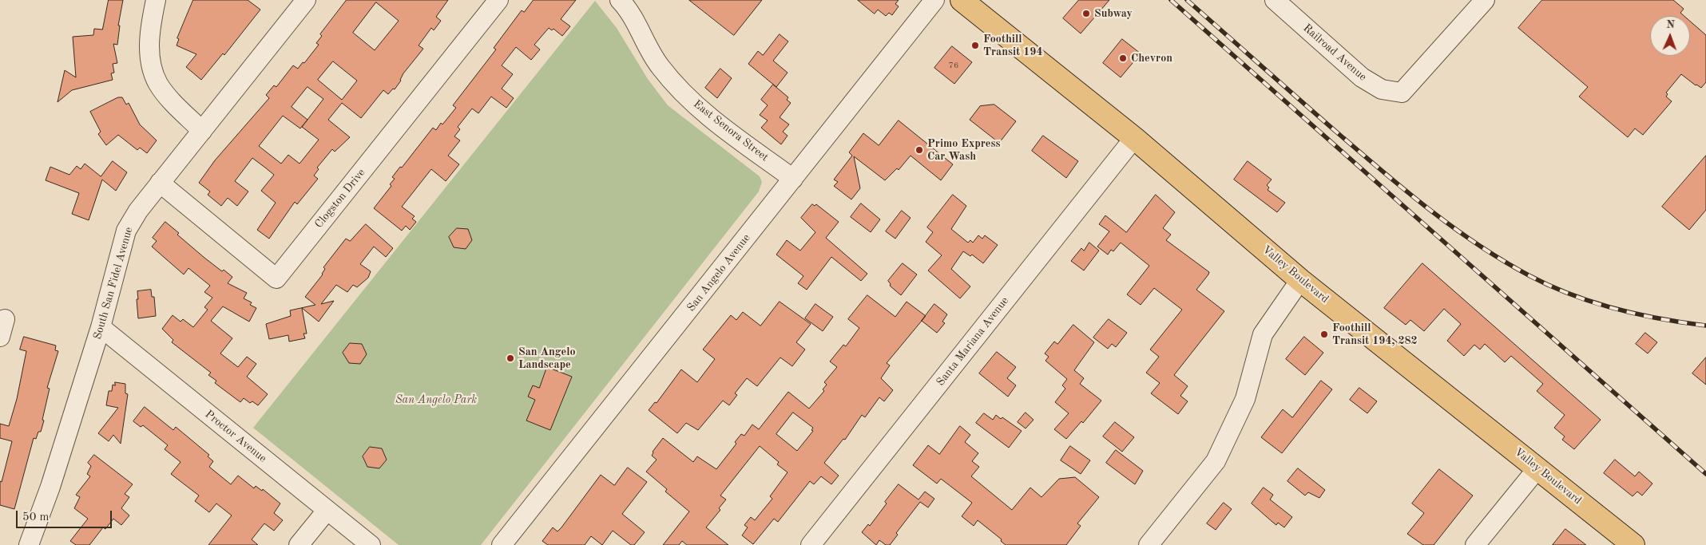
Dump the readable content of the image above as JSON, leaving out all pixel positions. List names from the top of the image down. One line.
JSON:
{"streets":{"main road":["Valley Boulevard"],"street":["Railroad Avenue","East Senora Street","Clogston Drive","San Angelo Avenue","South San Fidel Avenue","Santa Mariana Avenue","Proctor Avenue"]},"crossings":[["East Senora Street","San Angelo Avenue"],["Clogston Drive","South San Fidel Avenue"],["Valley Boulevard","Santa Mariana Avenue"],["South San Fidel Avenue","Proctor Avenue"]],"parks":["San Angelo Park"],"places":["Subway","Foothill Transit 194","Chevron","Primo Express Car Wash","Foothill Transit 194, 282","San Angelo Landscape"],"house_numbers":["76"],"scale_bar":"50 m","north":"top"}
